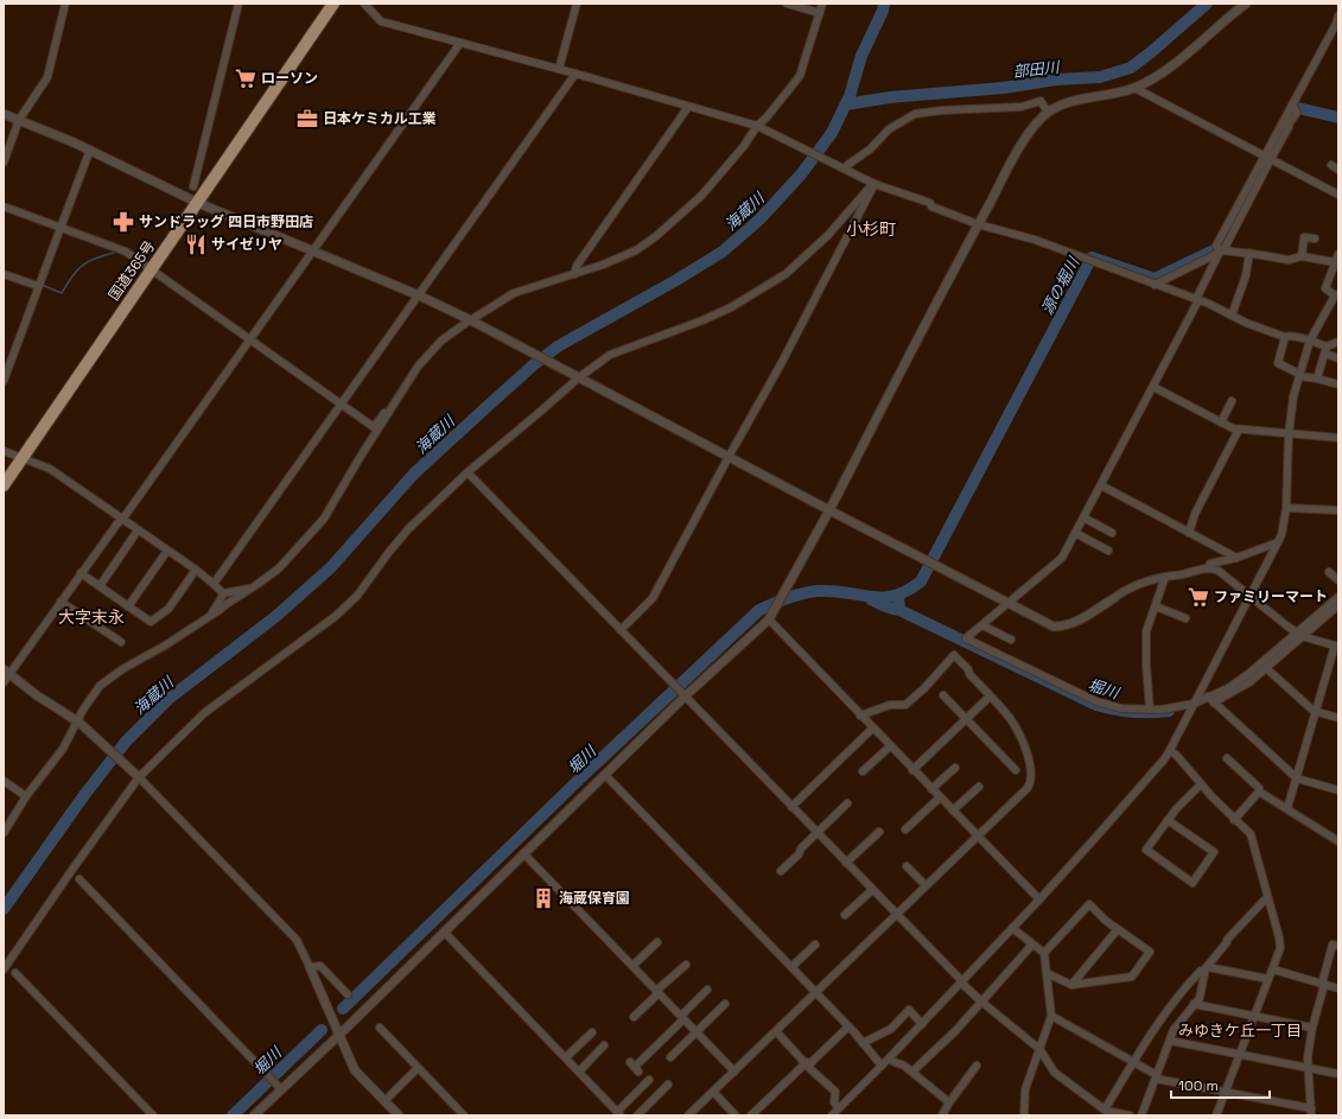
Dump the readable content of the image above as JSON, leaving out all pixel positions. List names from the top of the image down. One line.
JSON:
{"streets":{"highway":["国道365号"]},"districts":["小杉町","大字末永","みゆきケ丘一丁目"],"water":["部田川","海蔵川","源の堀川","堀川"],"places":{"supermarket":["ローソン","ファミリーマート"],"office":["日本ケミカル工業"],"pharmacy":["サンドラッグ 四日市野田店"],"restaurant":["サイゼリヤ"],"building":["海蔵保育園"]},"scale_bar":"100 m"}
